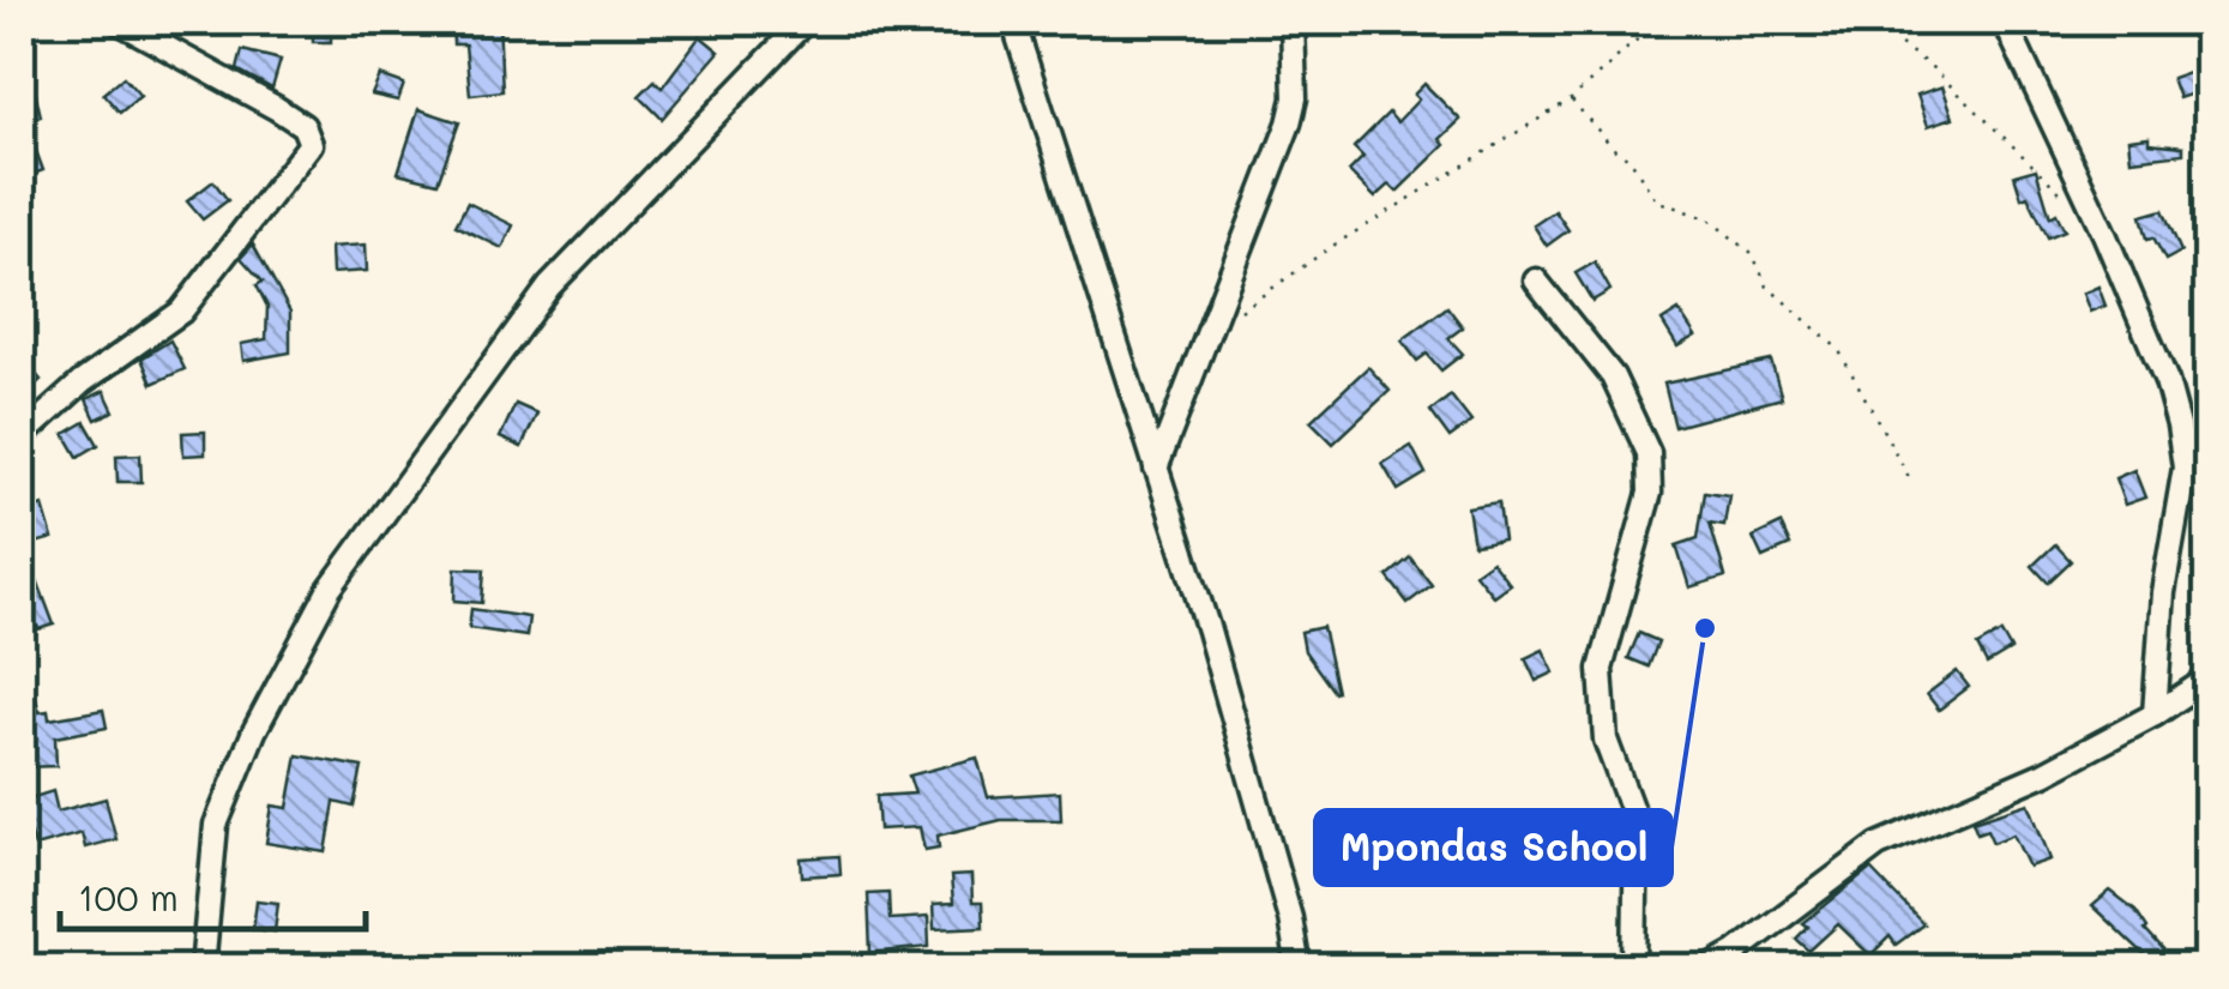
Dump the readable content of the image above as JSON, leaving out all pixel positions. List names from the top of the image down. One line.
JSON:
{"places":["Mpondas School"],"scale_bar":"100 m"}
